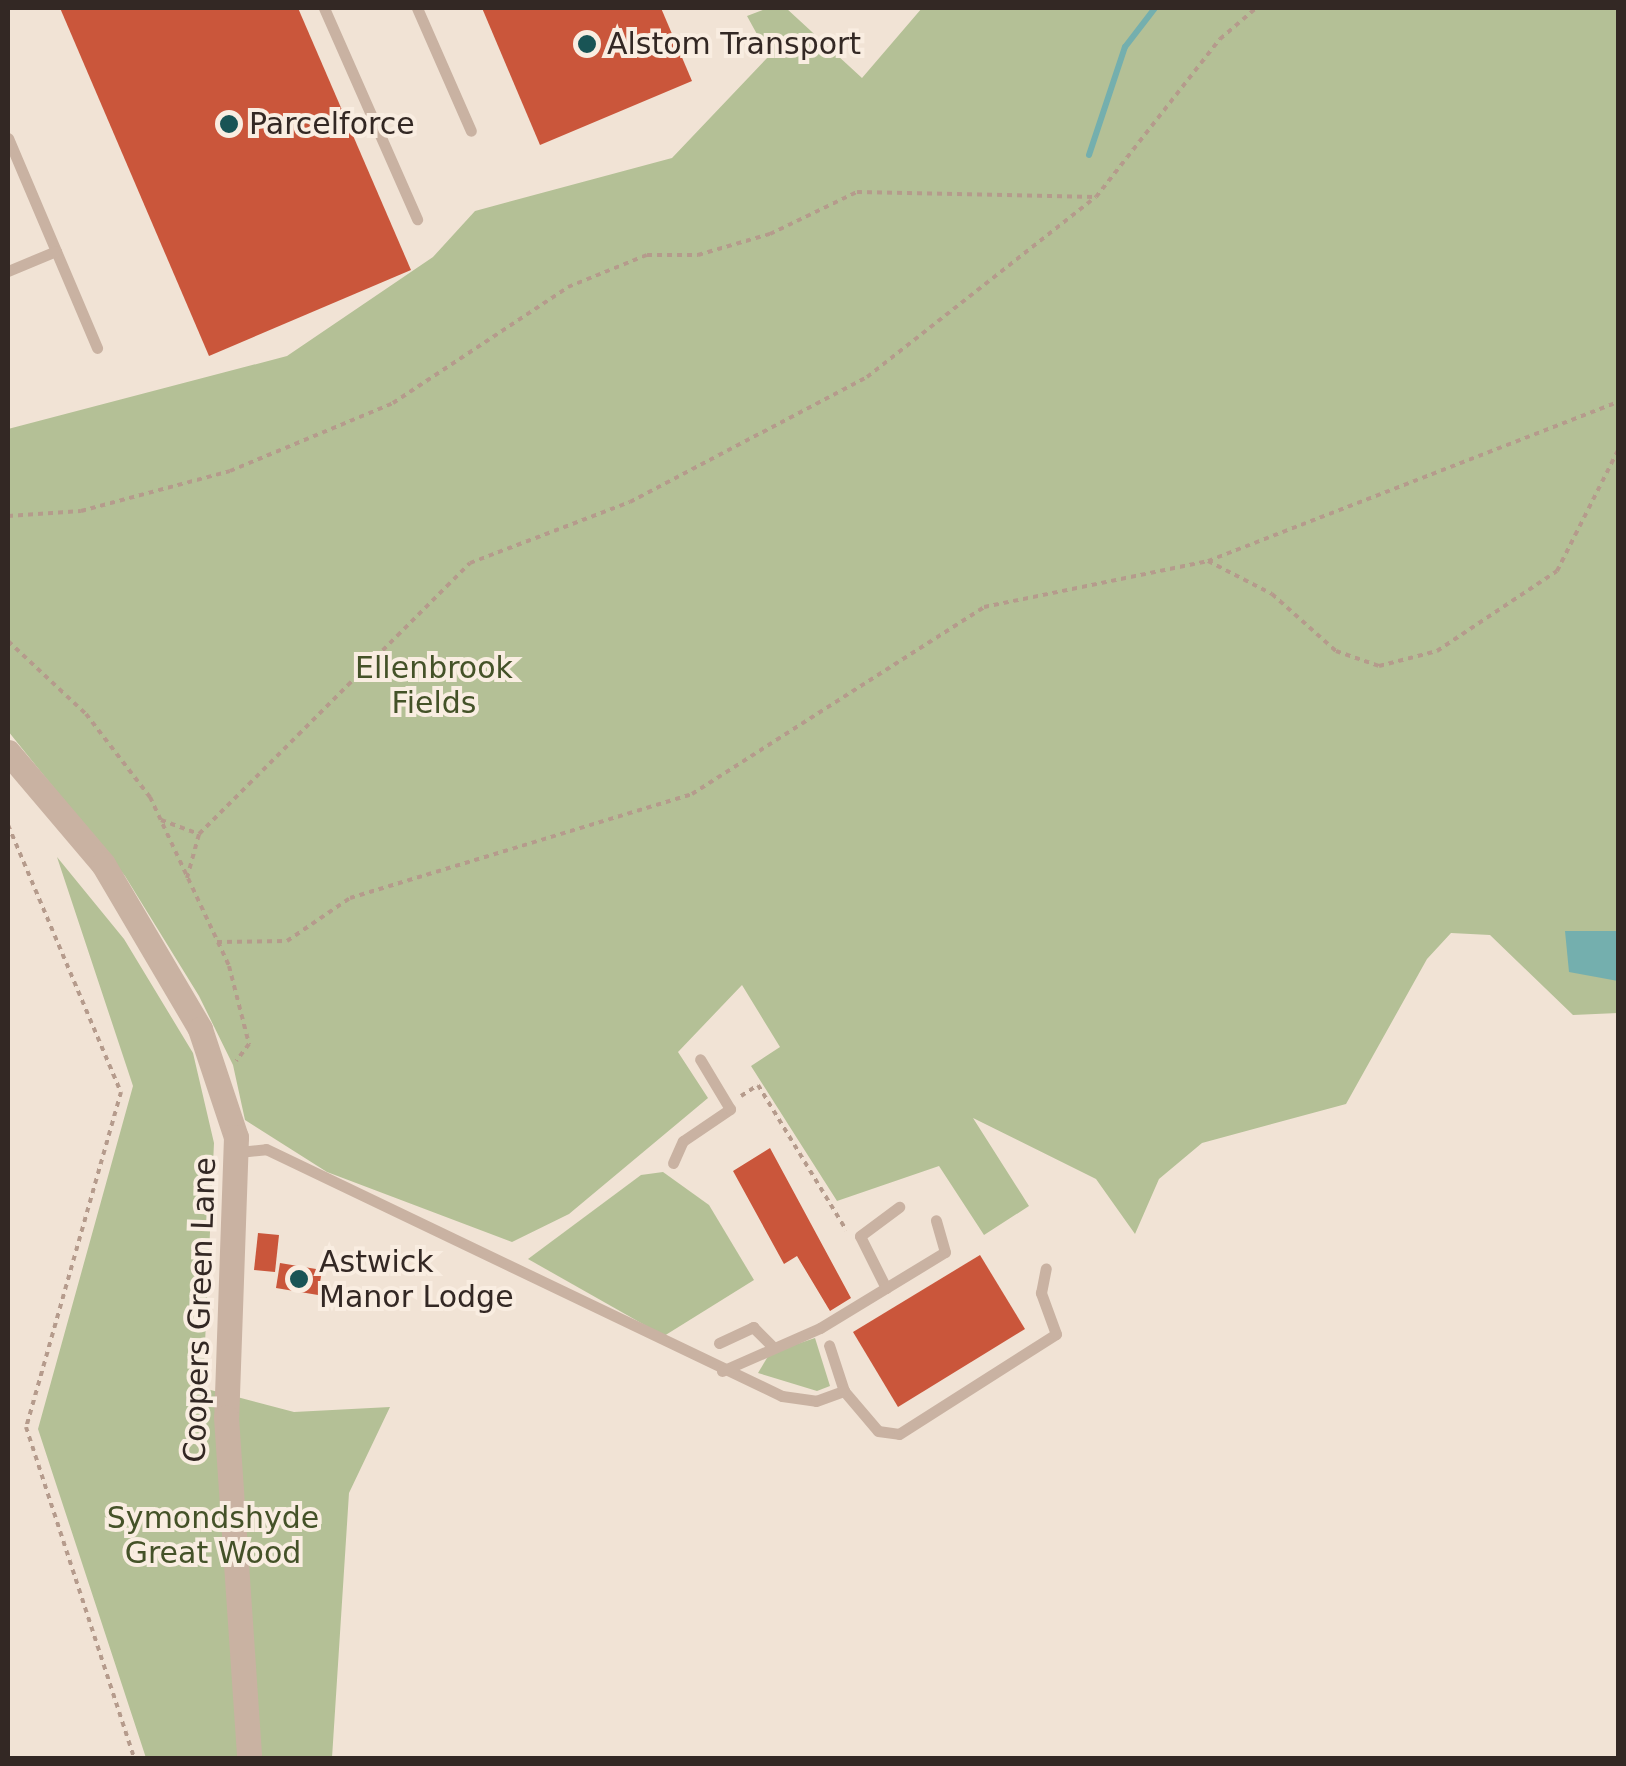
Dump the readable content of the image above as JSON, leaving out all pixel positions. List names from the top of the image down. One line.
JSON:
{"streets":{"street":["Coopers Green Lane"]},"parks":["Ellenbrook Fields","Symondshyde Great Wood"],"places":["Alstom Transport","Parcelforce","Astwick Manor Lodge"]}
